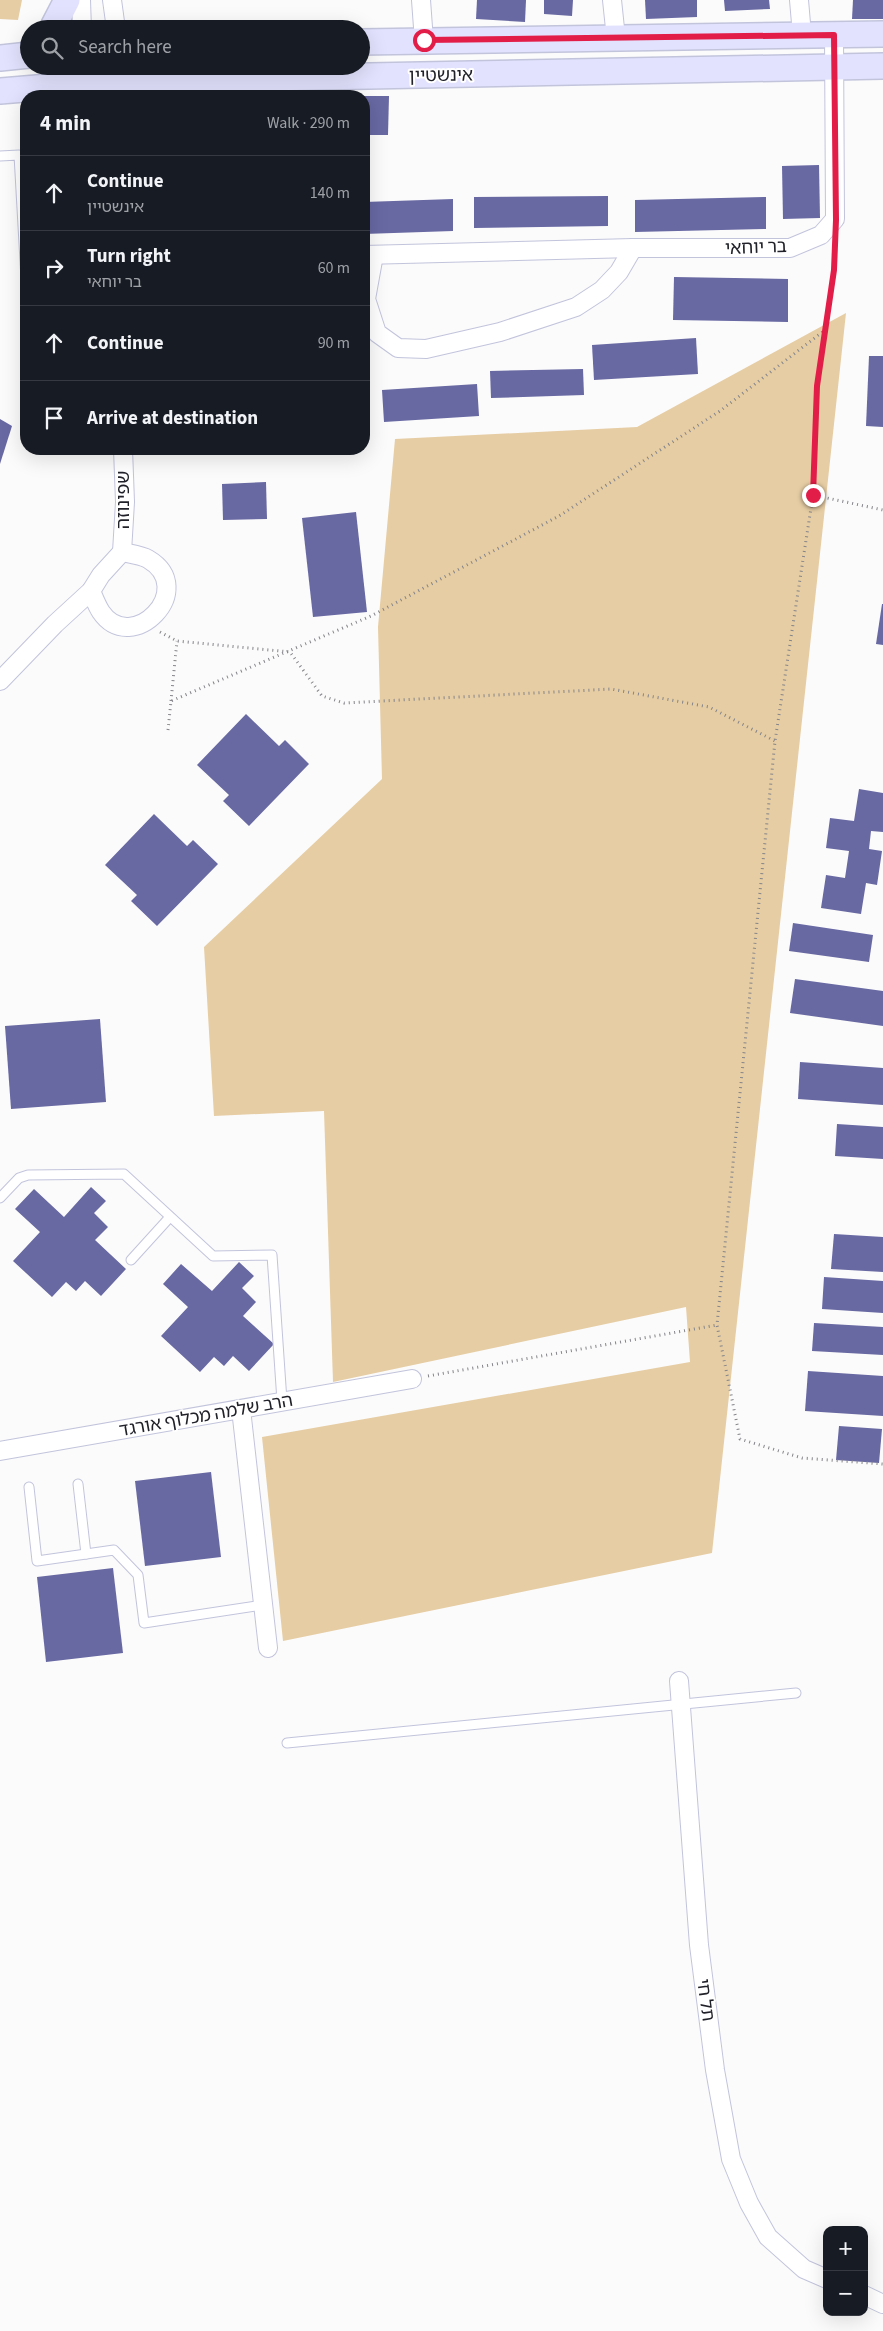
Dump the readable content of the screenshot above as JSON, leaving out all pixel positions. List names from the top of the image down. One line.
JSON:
{"streets":{"main road":["אינשטיין"],"street":["בר יוחאי","שפינוזה","הרב שלמה מכלוף אורגד","תל חי"]},"page":{"search":"Search here","heading":["4 min","Walk · 290 m"],"list":[["Continue","אינשטיין","140 m"],["Turn right","בר יוחאי","60 m"],["Continue","90 m"],"Arrive at destination"],"map_buttons":["+","−"]}}
